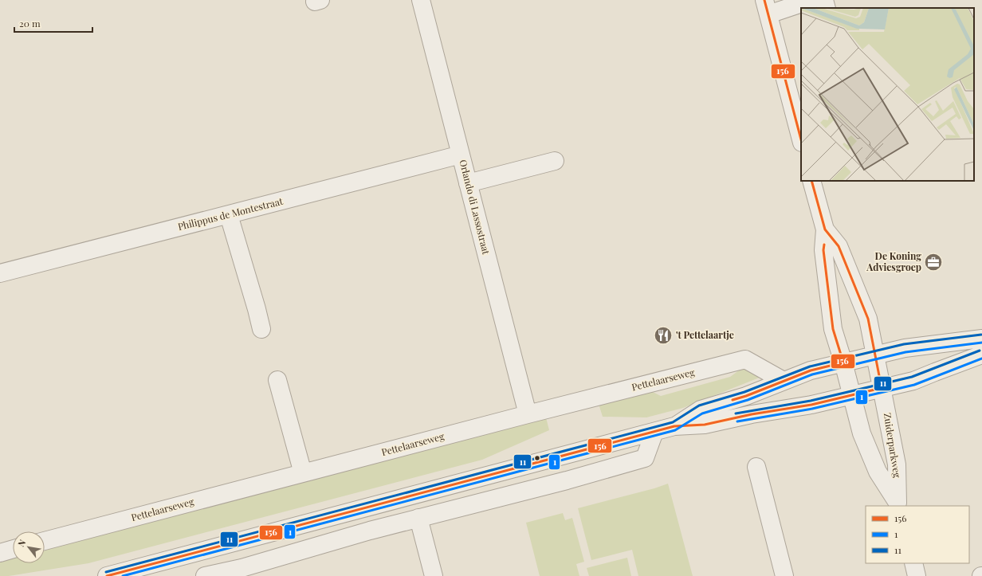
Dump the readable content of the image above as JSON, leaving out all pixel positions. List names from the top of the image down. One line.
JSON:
{"streets":{"street":["Orlando di Lassostraat","Philippus de Montestraat","Pettelaarseweg","Zuiderparkweg"]},"crossings":[["Orlando di Lassostraat","Philippus de Montestraat"],["Orlando di Lassostraat","Pettelaarseweg"]],"places":{"office":["De Koning Adviesgroep"],"restaurant":["'t Pettelaartje"]},"lines":["transit line 156","transit line 11","transit line 1"],"legend":["156","1","11"],"scale_bar":"20 m","north":"top left"}
